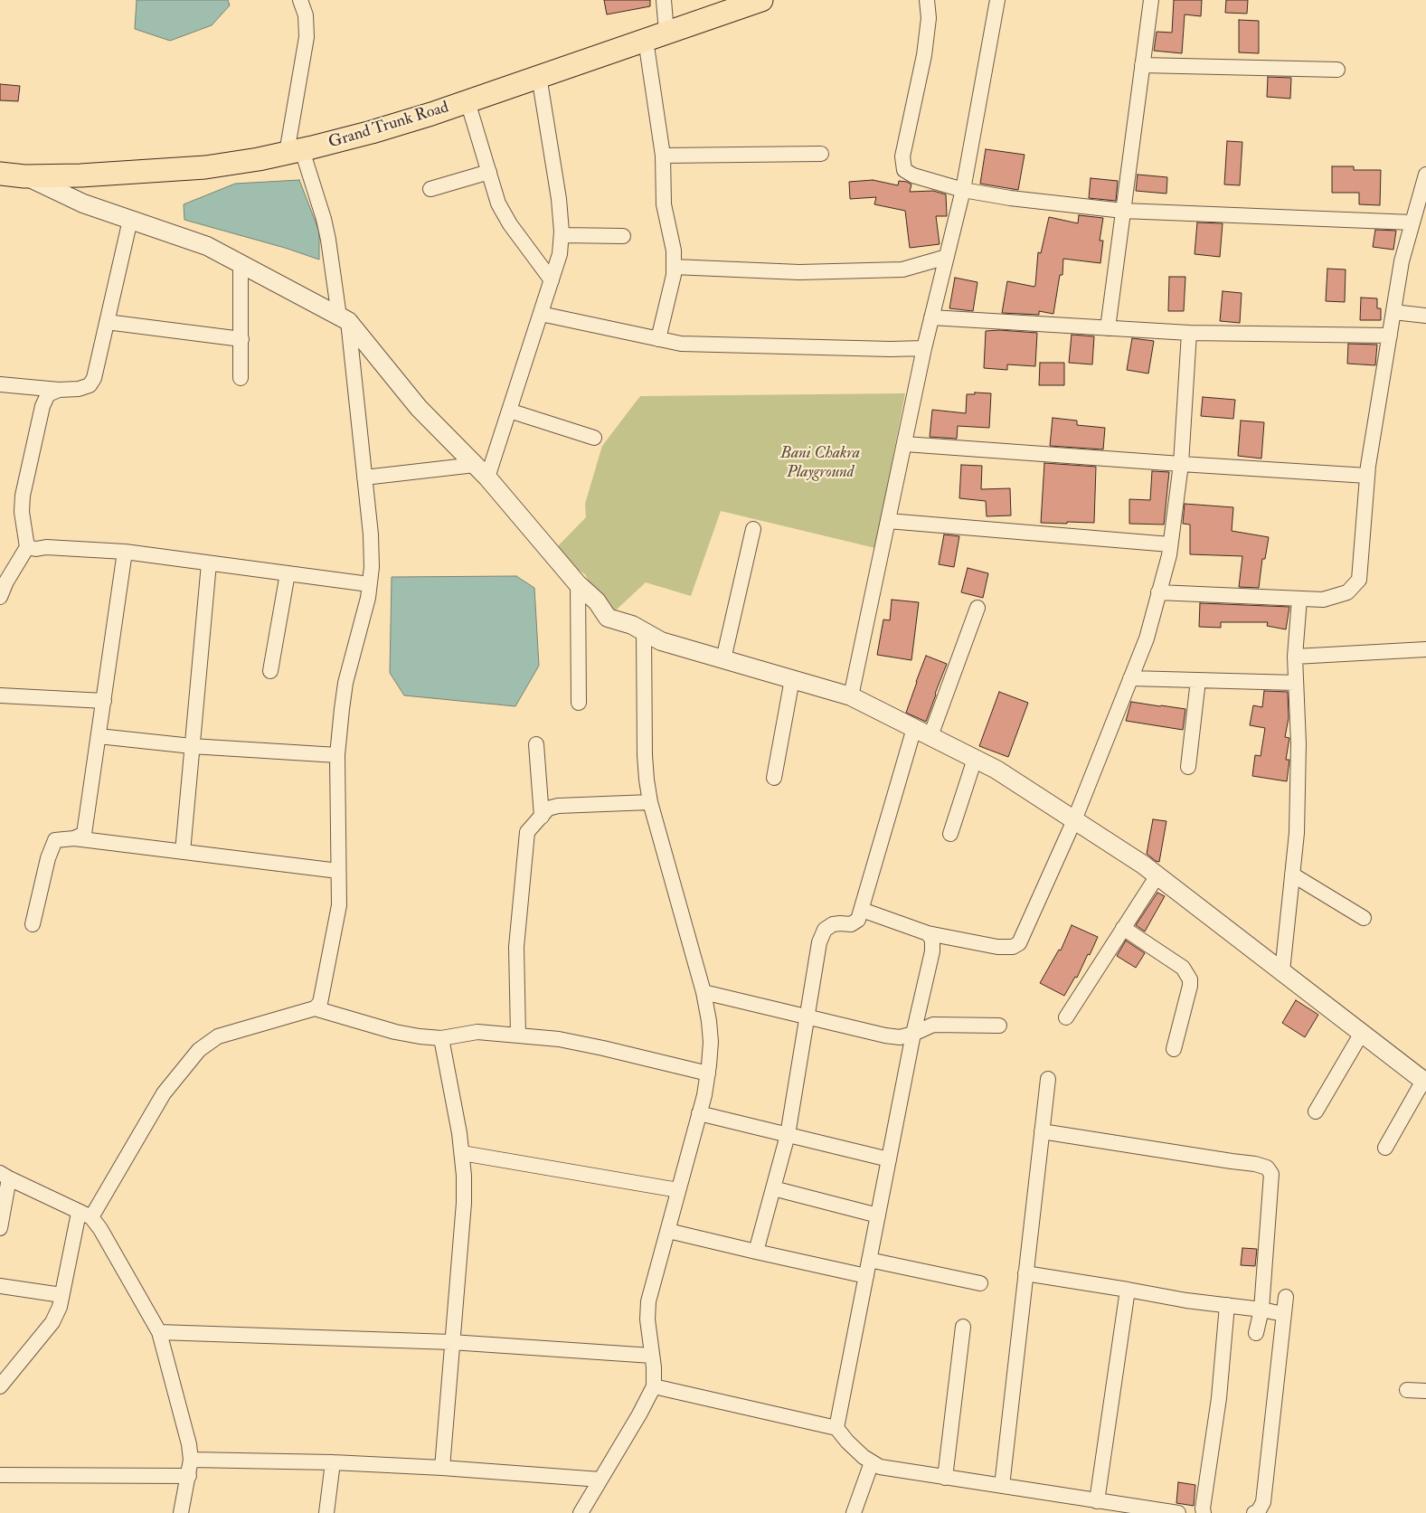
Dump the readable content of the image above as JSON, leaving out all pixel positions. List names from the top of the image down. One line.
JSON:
{"streets":{"main road":["Grand Trunk Road"]},"parks":["Bani Chakra Playground"]}
